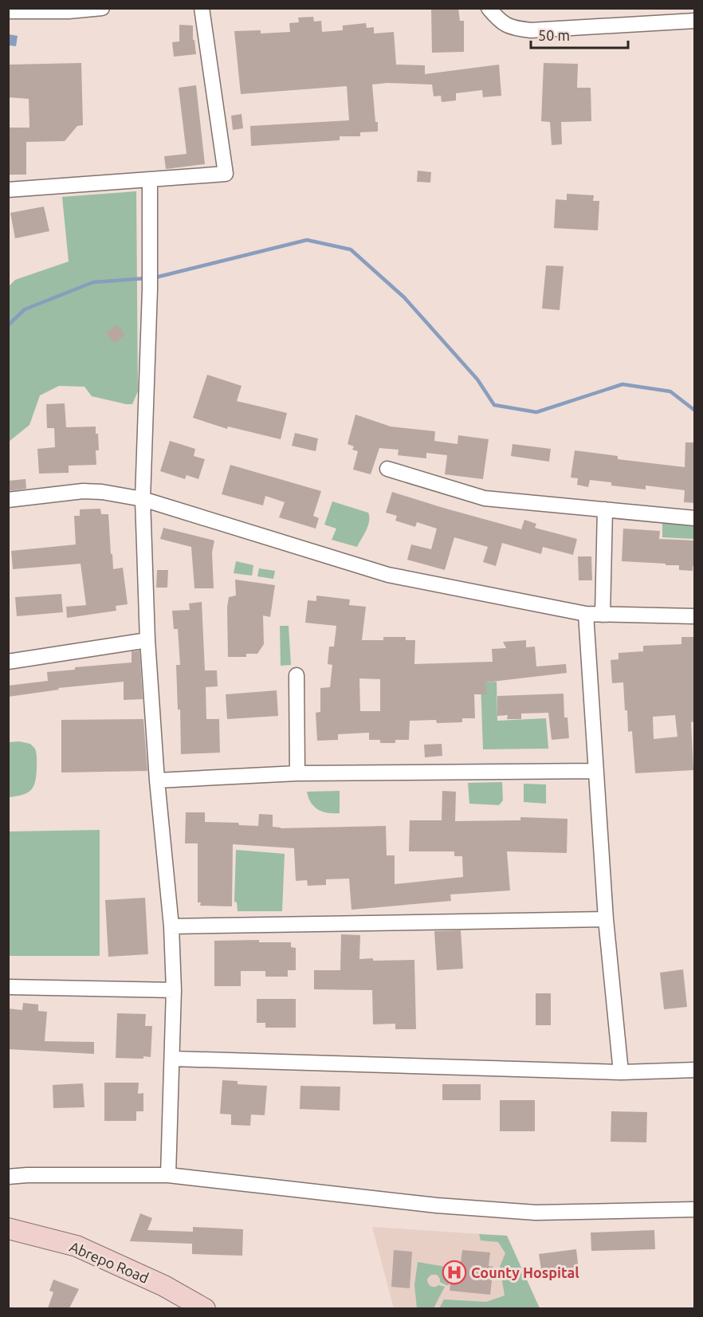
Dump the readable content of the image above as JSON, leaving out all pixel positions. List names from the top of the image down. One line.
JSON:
{"streets":{"main road":["Abrepo Road"]},"places":{"hospital":["County Hospital"]},"scale_bar":"50 m"}
